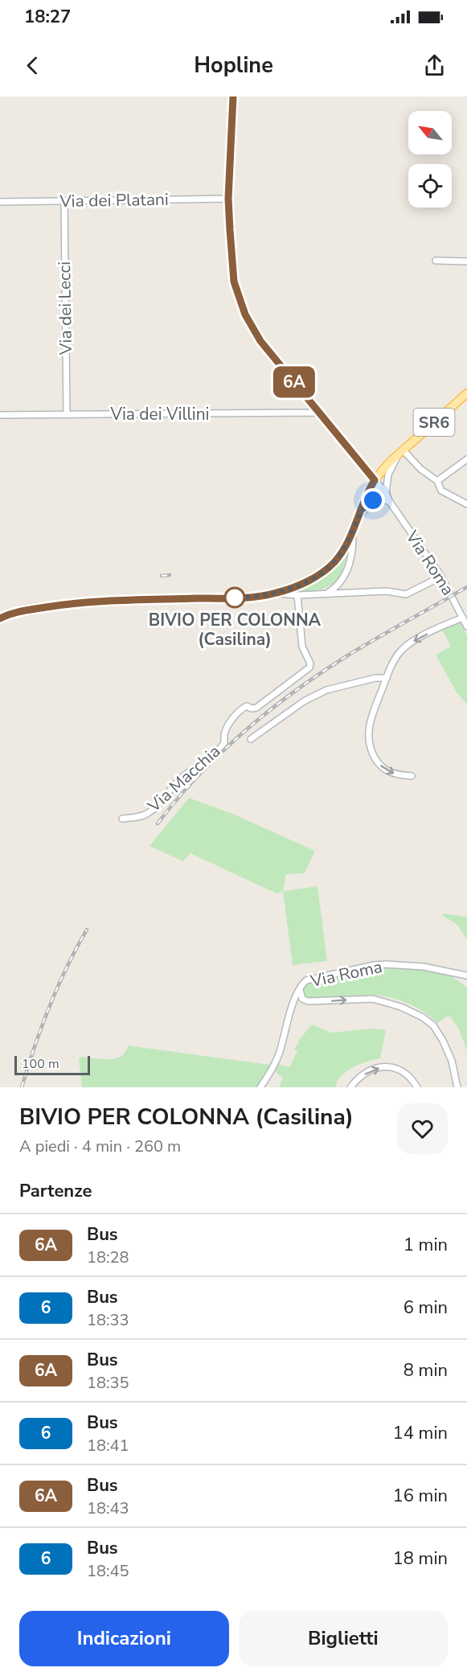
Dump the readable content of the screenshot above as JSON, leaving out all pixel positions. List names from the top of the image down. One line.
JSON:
{"streets":{"main road":["SR6"],"street":["Via dei Platani","Via dei Lecci","Via dei Villini","Via Roma","Via Macchia"]},"crossings":[["Via dei Platani","Via dei Lecci"],["Via dei Lecci","Via dei Villini"],["SR6","Via Roma"]],"places":["BIVIO PER COLONNA (Casilina)"],"lines":["bus line 6A"],"scale_bar":"100 m","north":"top left","page":{"status":"18:27","header":"Hopline","on_map":"6A","scale":"100 m","heading":[["BIVIO PER COLONNA (Casilina)","A piedi · 4 min · 260 m"],"Partenze"],"list":[{"mark":"6A","name":"Bus","note":"18:28","value":"1 min"},{"mark":"6","name":"Bus","note":"18:33","value":"6 min"},{"mark":"6A","name":"Bus","note":"18:35","value":"8 min"},{"mark":"6","name":"Bus","note":"18:41","value":"14 min"},{"mark":"6A","name":"Bus","note":"18:43","value":"16 min"},{"mark":"6","name":"Bus","note":"18:45","value":"18 min"}],"buttons":["Indicazioni","Biglietti"]}}
